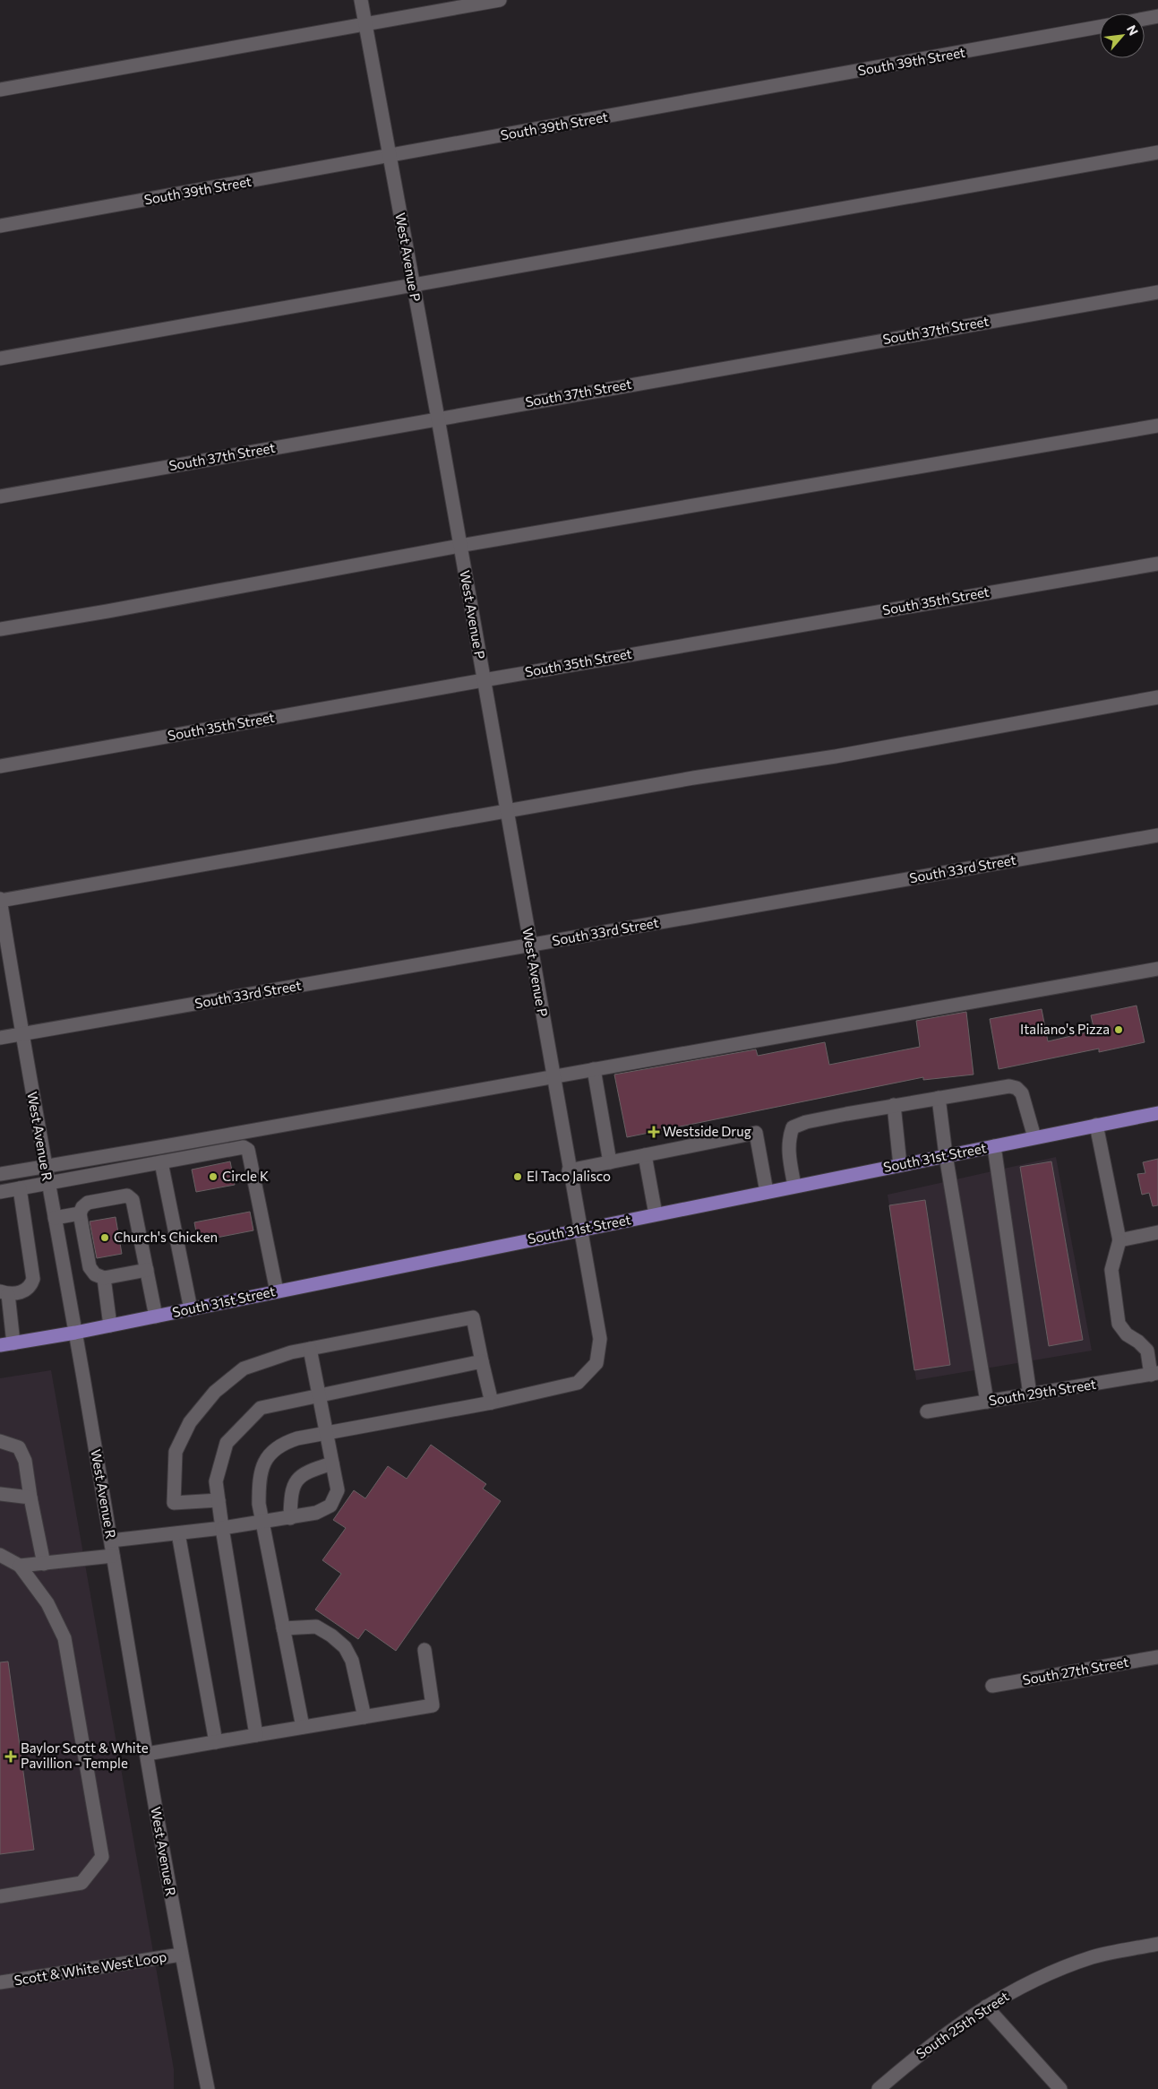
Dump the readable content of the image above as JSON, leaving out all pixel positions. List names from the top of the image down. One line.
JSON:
{"streets":{"main road":["South 31st Street"],"street":["South 39th Street","West Avenue P","South 37th Street","South 35th Street","South 33rd Street","West Avenue R","South 29th Street","South 27th Street","Scott & White West Loop","South 25th Street"]},"crossings":[["South 39th Street","West Avenue P"],["West Avenue P","South 37th Street"],["West Avenue P","South 35th Street"],["West Avenue P","South 33rd Street"],["West Avenue P","South 31st Street"],["South 33rd Street","West Avenue R"],["West Avenue R","South 31st Street"],["West Avenue R","Scott & White West Loop"]],"places":{"other":["Italiano's Pizza","Circle K","El Taco Jalisco","Church's Chicken"],"health":["Westside Drug","Baylor Scott & White Pavillion - Temple"]},"north":"top right"}
